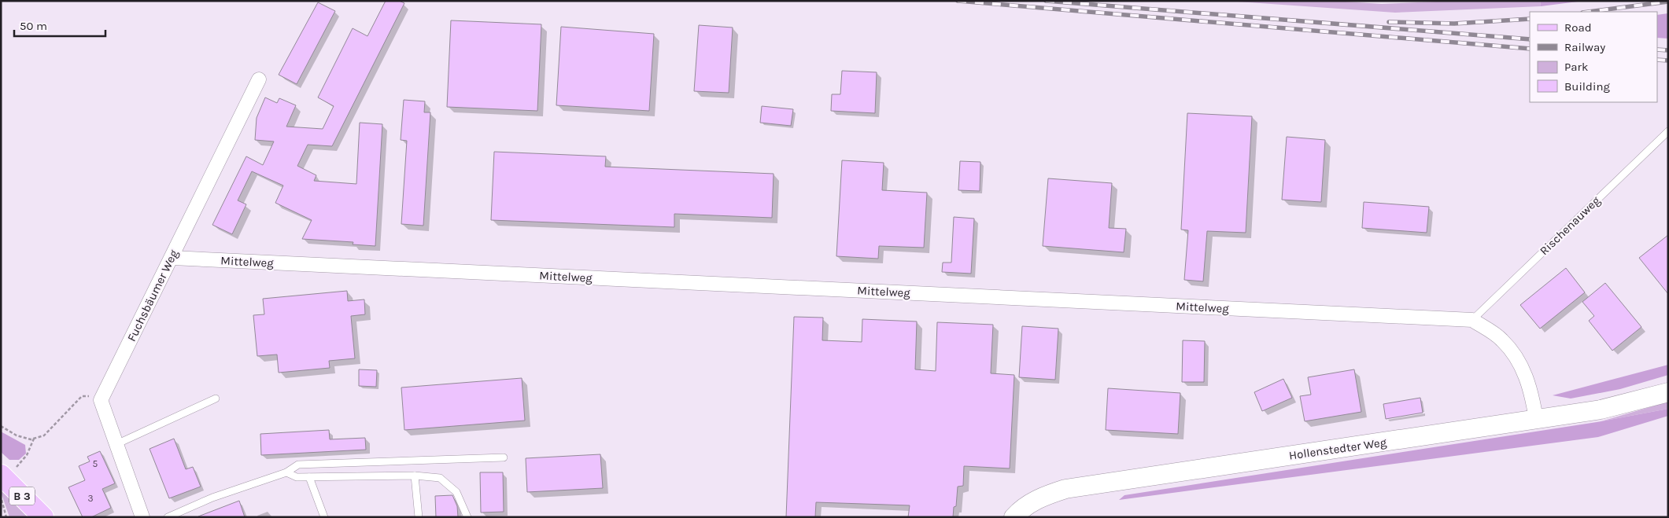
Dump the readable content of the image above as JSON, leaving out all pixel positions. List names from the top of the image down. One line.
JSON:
{"streets":{"main road":["Hollenstedter Weg","B 3"],"street":["Mittelweg","Fuchsbäumer Weg"],"lane":["Rischenauweg"]},"crossings":[["Rischenauweg","Mittelweg"],["Mittelweg","Fuchsbäumer Weg"]],"house_numbers":["5","3"],"legend":["Road","Railway","Park","Building"],"scale_bar":"50 m"}
